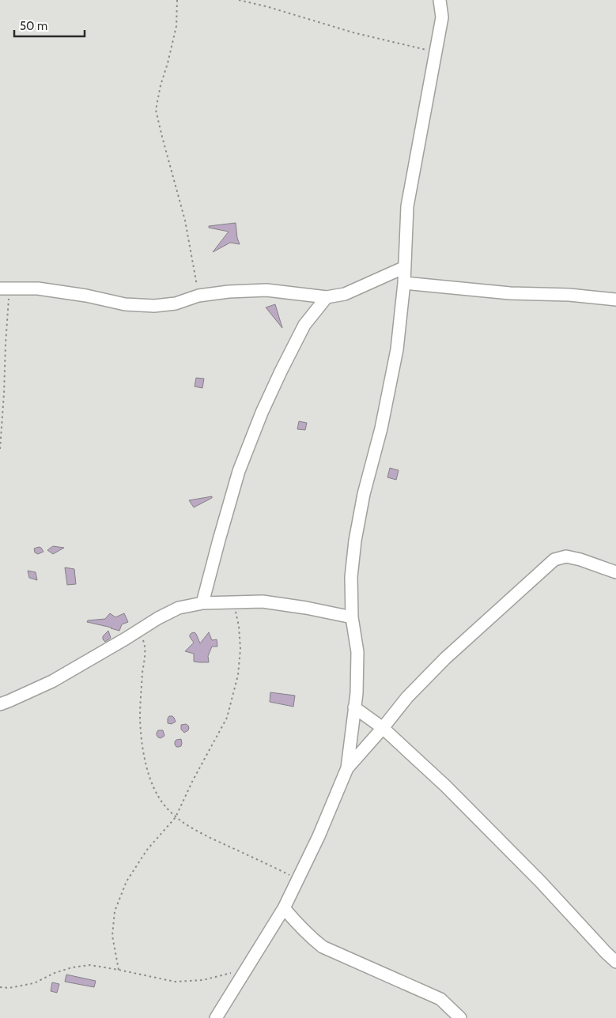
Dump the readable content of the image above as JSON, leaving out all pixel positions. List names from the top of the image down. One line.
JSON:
{"scale_bar":"50 m"}
